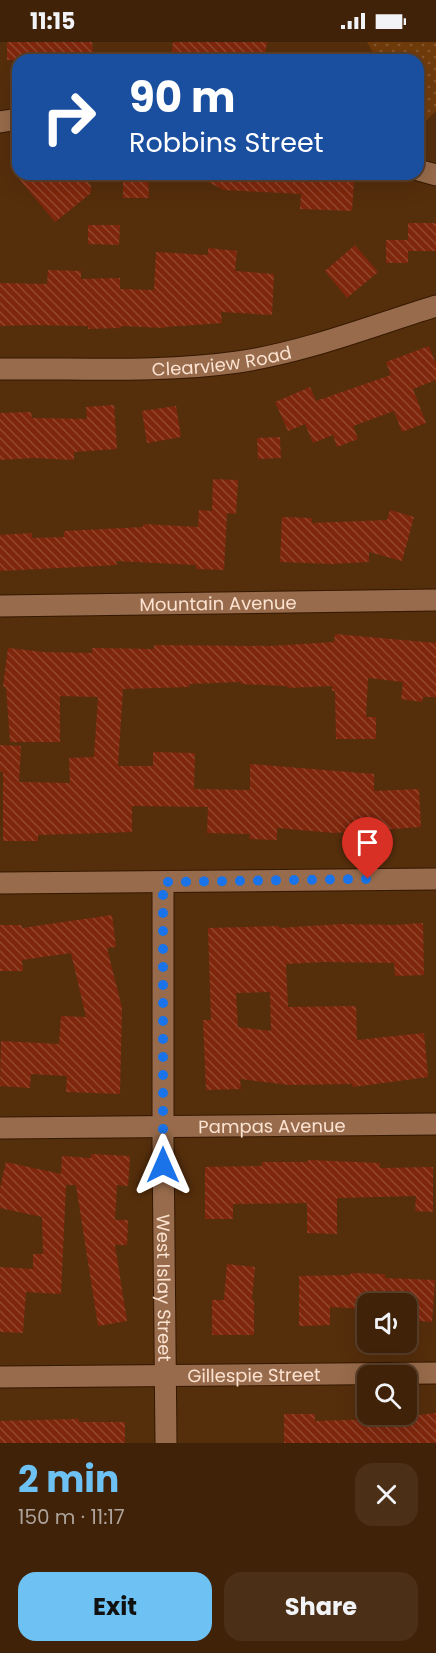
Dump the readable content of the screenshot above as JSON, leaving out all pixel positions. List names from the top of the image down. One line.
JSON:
{"streets":{"street":["Clearview Road","Mountain Avenue","Pampas Avenue","West Islay Street","Gillespie Street"]},"crossings":[["Pampas Avenue","West Islay Street"],["West Islay Street","Gillespie Street"]],"page":{"status":"11:15","turn":["90 m","Robbins Street"],"heading":["2 min","150 m · 11:17"],"buttons":["Exit","Share"]}}
